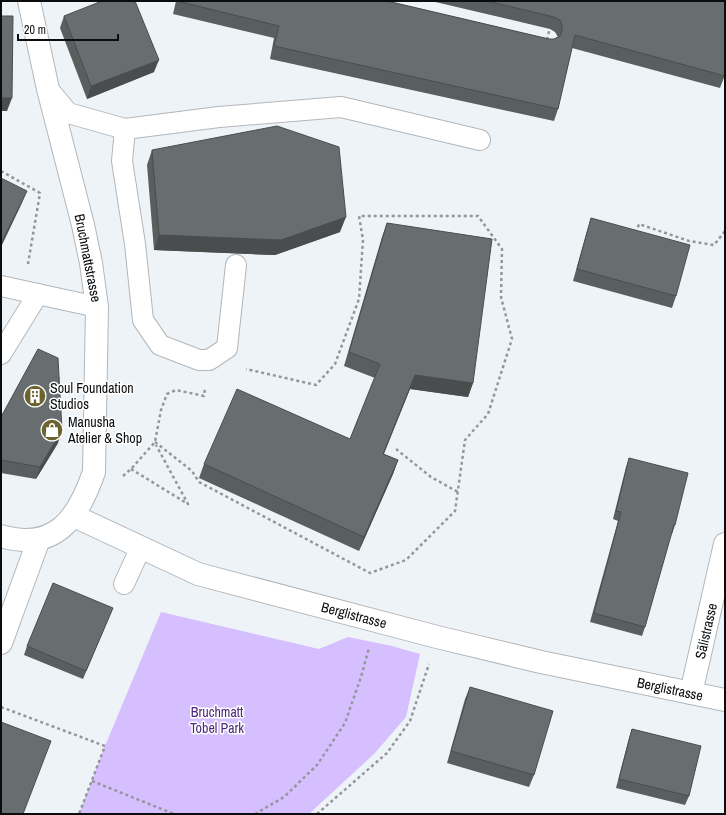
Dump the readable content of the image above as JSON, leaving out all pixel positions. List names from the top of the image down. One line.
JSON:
{"streets":{"street":["Bruchmattstrasse","Berglistrasse","Sälistrasse"]},"crossings":[["Bruchmattstrasse","Berglistrasse"],["Berglistrasse","Sälistrasse"]],"parks":["Bruchmatt Tobel Park"],"places":{"building":["Soul Foundation Studios"],"shop":["Manusha Atelier & Shop"]},"scale_bar":"20 m"}
